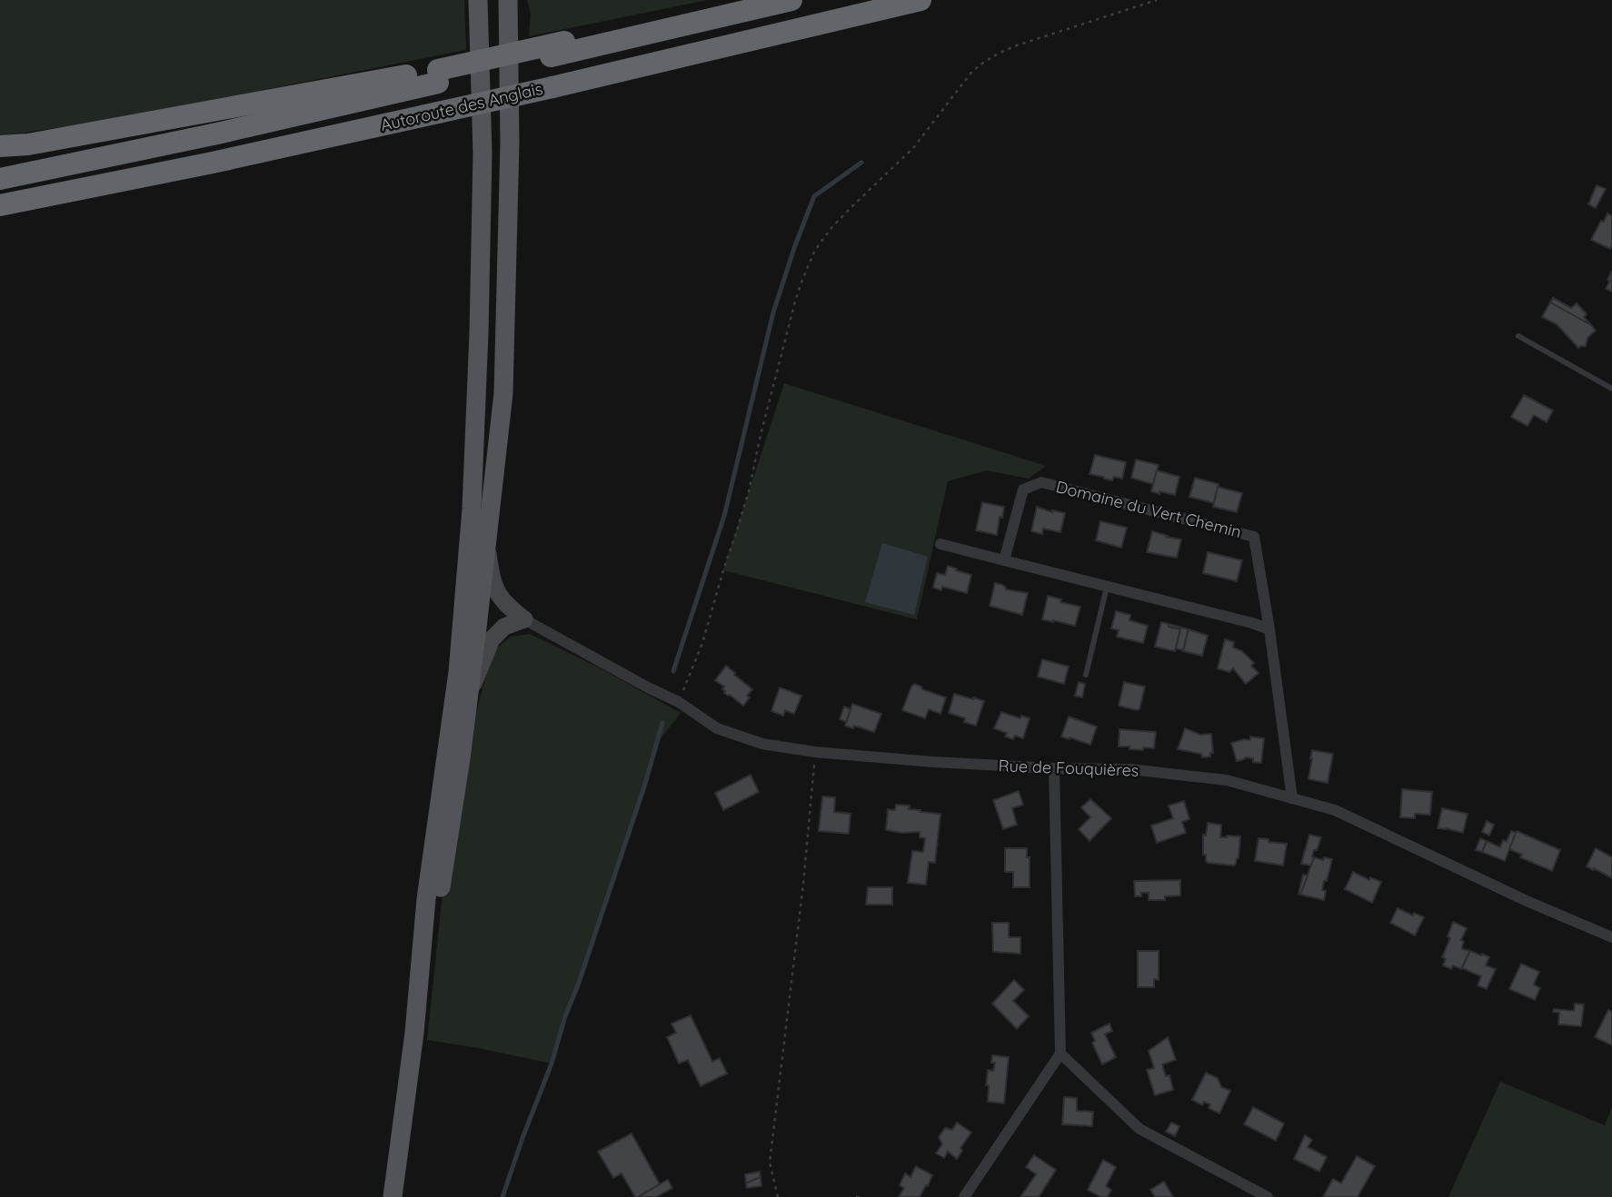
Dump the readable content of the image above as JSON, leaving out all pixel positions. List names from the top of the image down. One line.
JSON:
{"streets":{"highway":["Autoroute des Anglais"],"street":["Domaine du Vert Chemin","Rue de Fouquières"]},"crossings":[["Domaine du Vert Chemin","Rue de Fouquières"]]}
